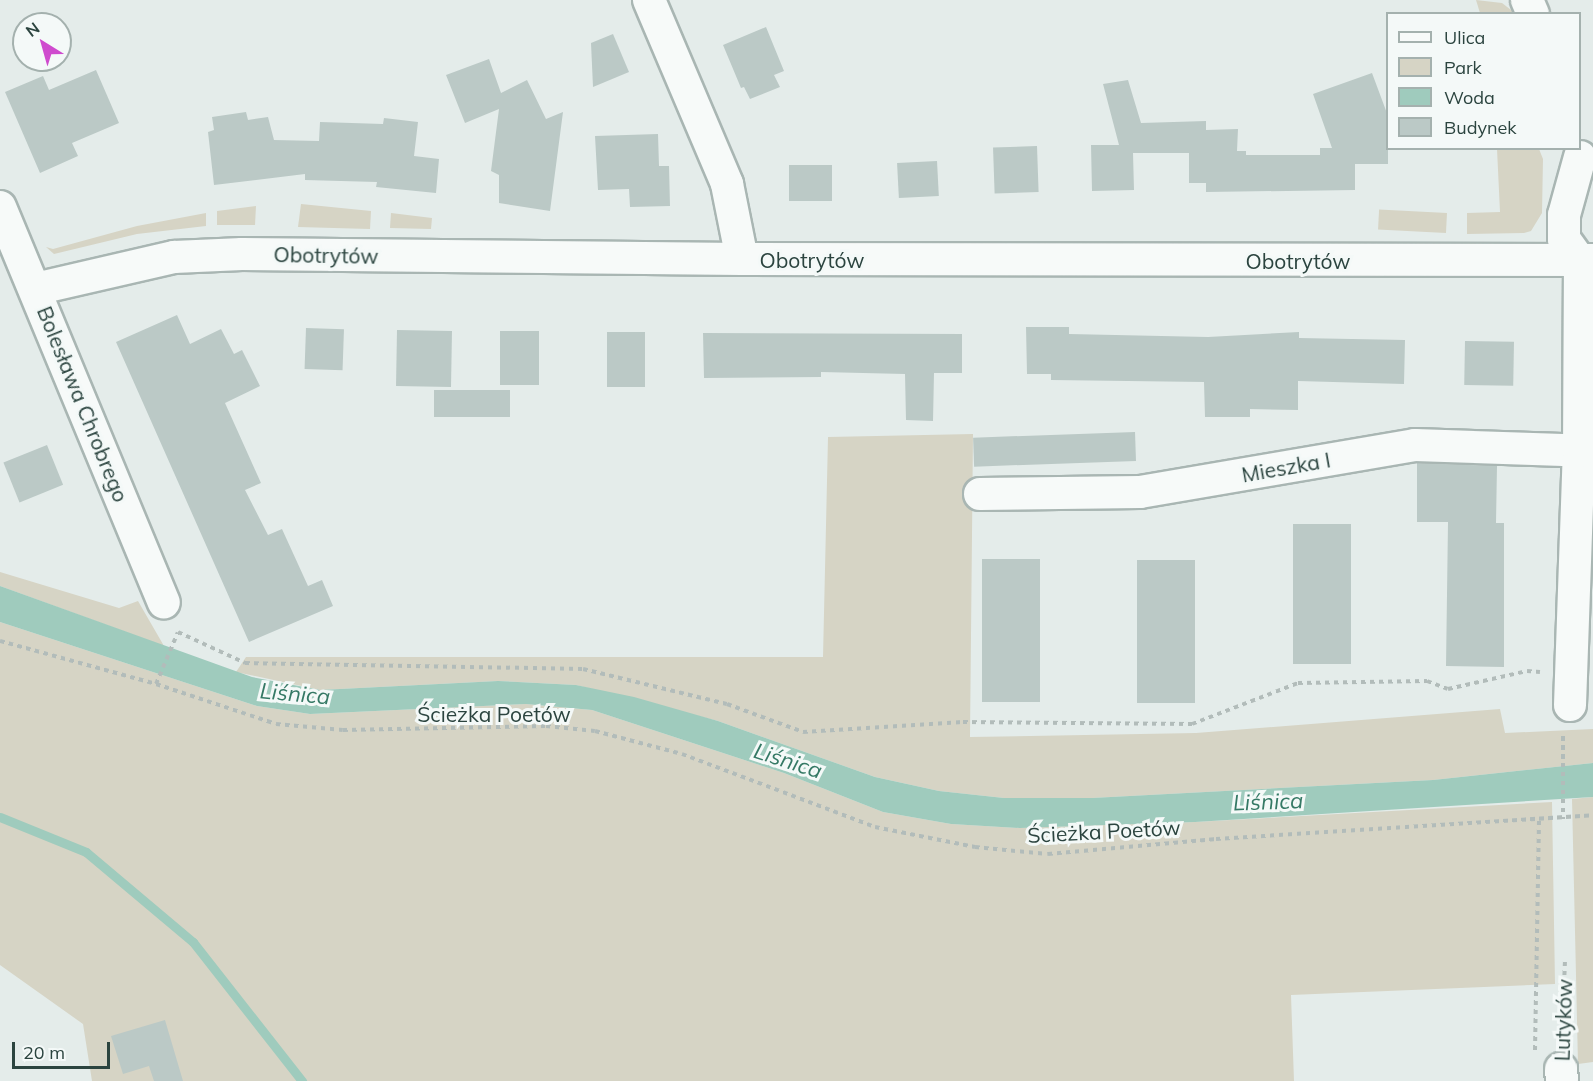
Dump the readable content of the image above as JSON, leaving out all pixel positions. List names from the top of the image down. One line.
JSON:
{"streets":{"street":["Obotrytów","Bolesława Chrobrego","Mieszka I"],"path":["Ścieżka Poetów","Lutyków"]},"crossings":[["Obotrytów","Bolesława Chrobrego"]],"water":["Liśnica"],"legend":["Ulica","Park","Woda","Budynek"],"scale_bar":"20 m","north":"top left"}
